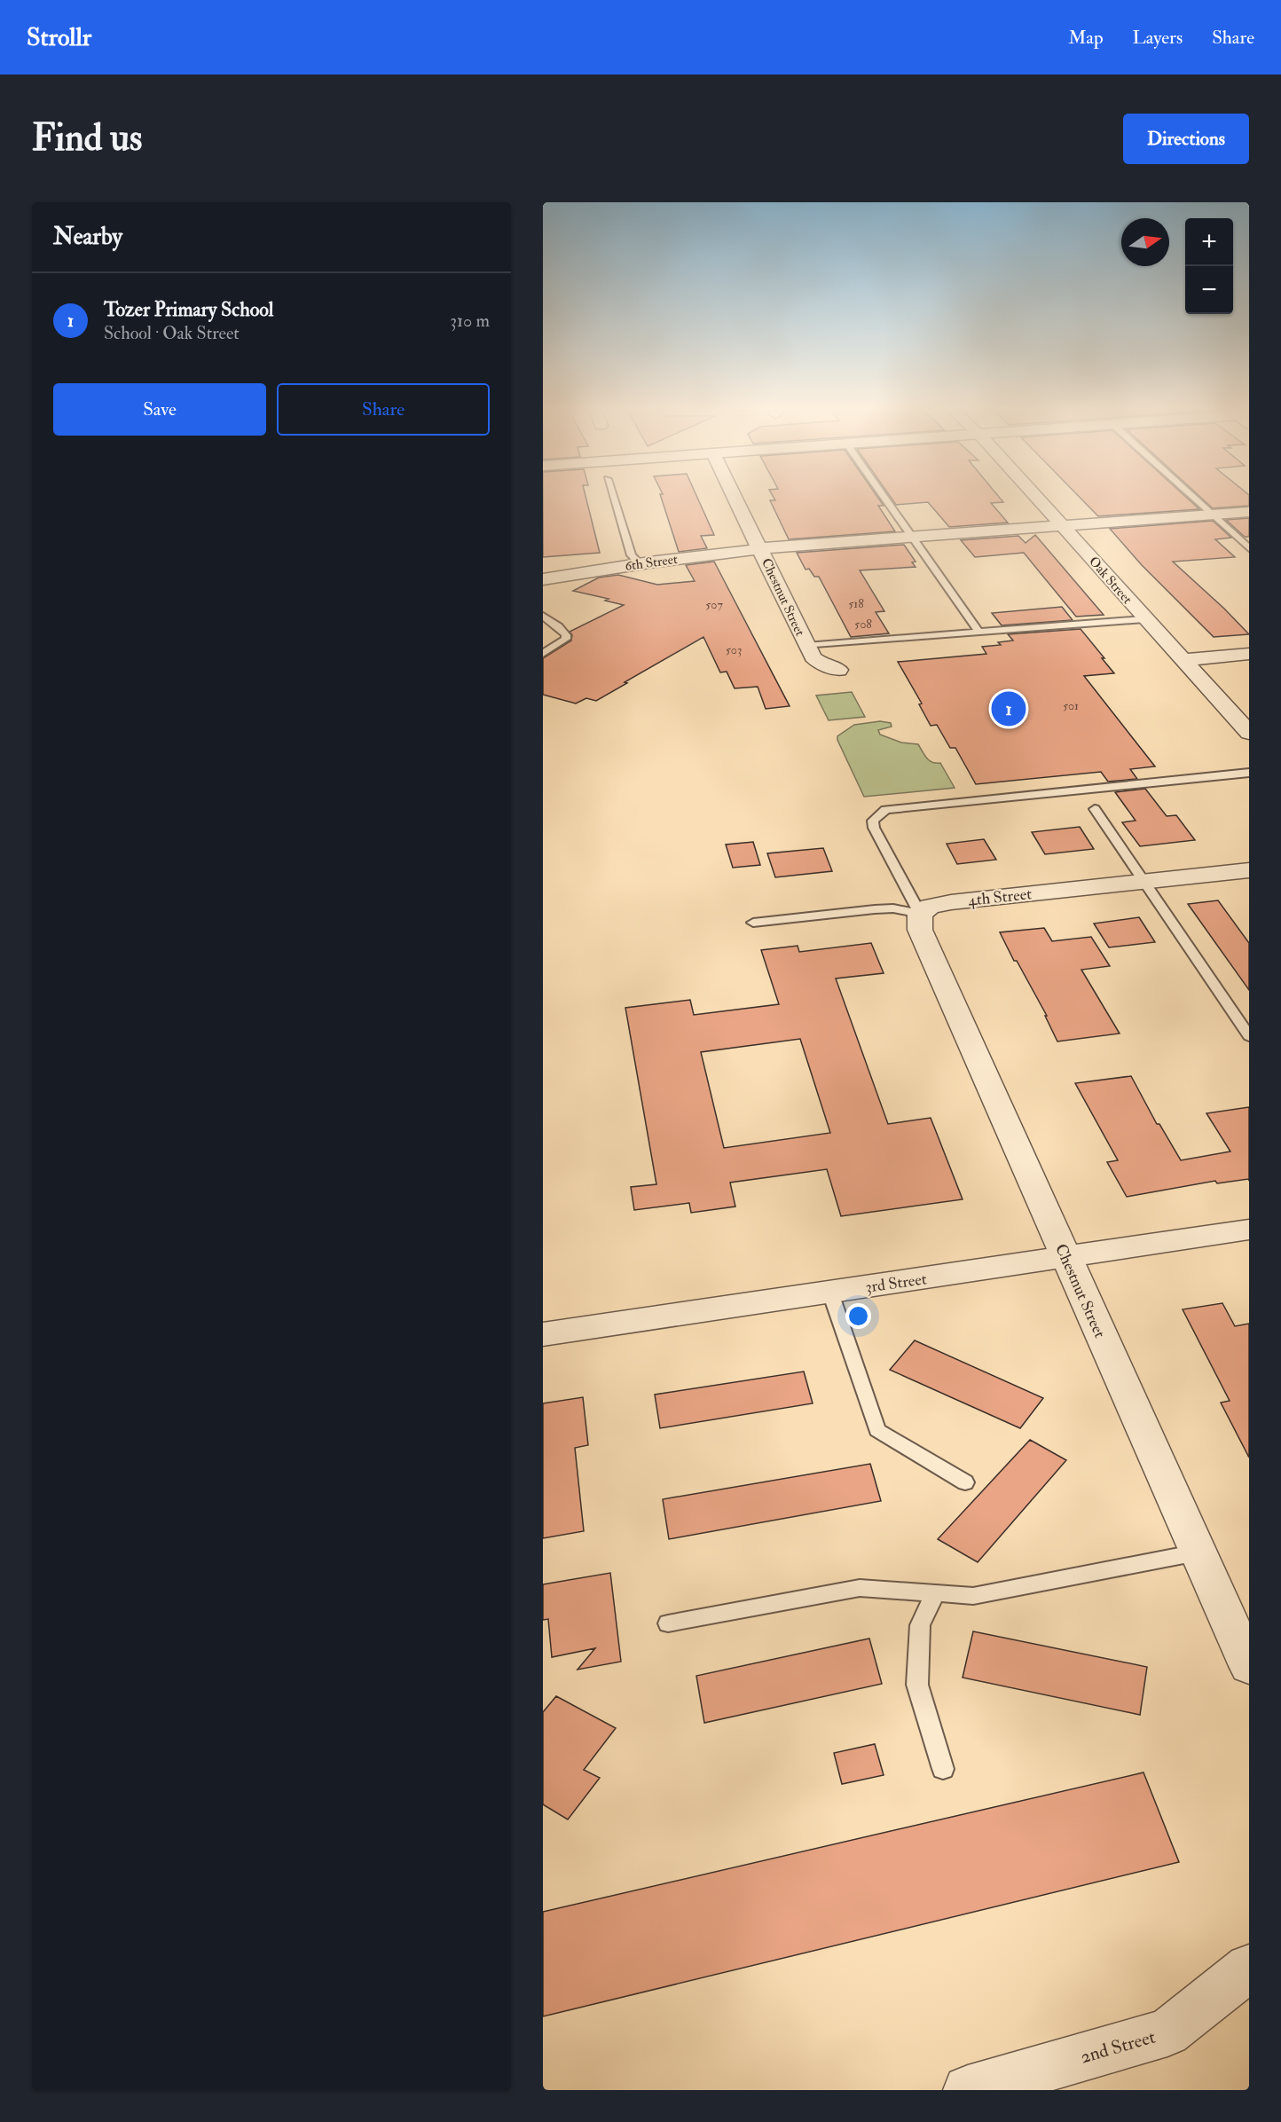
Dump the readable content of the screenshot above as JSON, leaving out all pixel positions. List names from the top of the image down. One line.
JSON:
{"streets":{"street":["6th Street","Oak Street","Chestnut Street","4th Street","3rd Street","2nd Street"]},"crossings":[["6th Street","Oak Street"],["6th Street","Chestnut Street"],["Chestnut Street","4th Street"],["Chestnut Street","3rd Street"]],"house_numbers":["518","507","508","503","501"],"north":"right","page":{"header":"Strollr","nav":["Map","Layers","Share"],"buttons":["Directions",["Save","Share"]],"title":"Find us","heading":"Nearby","map_buttons":["+","−"],"list":[{"mark":"1","name":"Tozer Primary School","note":"School · Oak Street","value":"310 m"}],"pins":"1"}}
